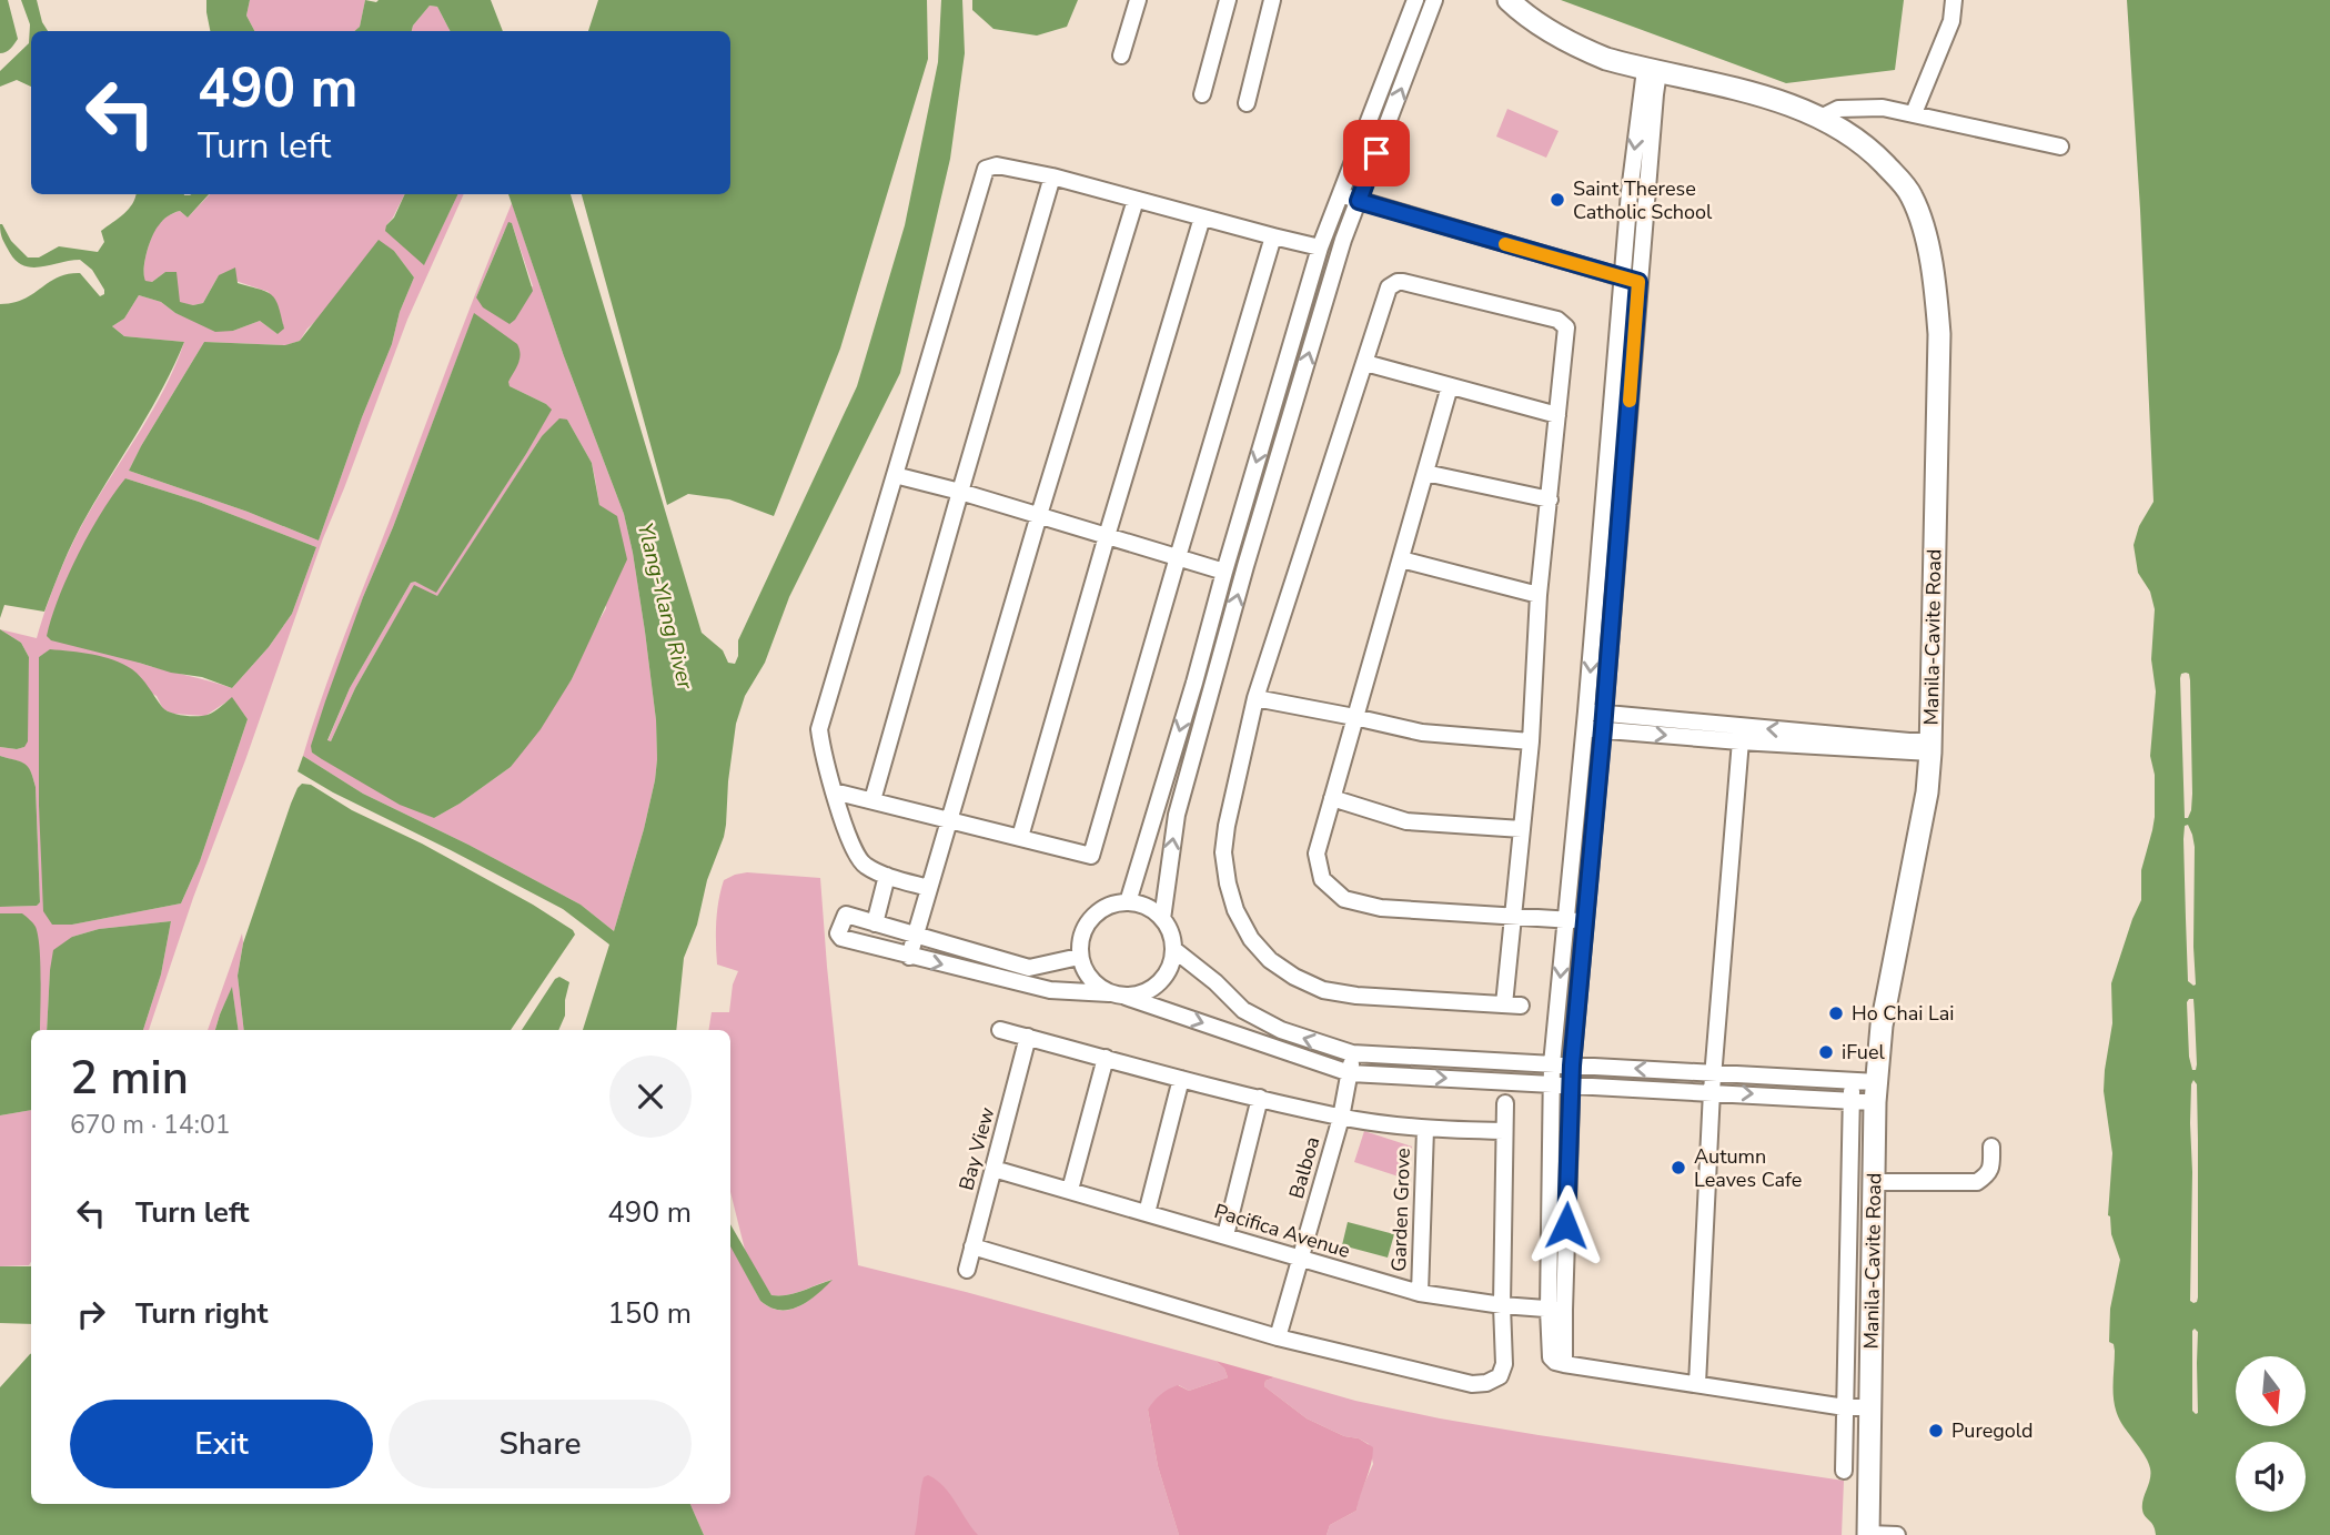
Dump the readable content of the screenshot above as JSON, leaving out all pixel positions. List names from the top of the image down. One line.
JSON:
{"streets":{"main road":["Manila-Cavite Road"],"street":["Bay View","Balboa","Garden Grove","Pacifica Avenue"]},"crossings":[["Bay View","Pacifica Avenue"],["Balboa","Pacifica Avenue"],["Garden Grove","Pacifica Avenue"]],"water":["Ylang-Ylang River"],"places":["Saint Therese Catholic School","Ho Chai Lai","iFuel","Autumn Leaves Cafe","Puregold"],"north":"bottom","page":{"turn":["490 m","Turn left"],"heading":["2 min","670 m · 14:01"],"list":[{"name":"Turn left","value":"490 m"},{"name":"Turn right","value":"150 m"}],"buttons":["Exit","Share"]}}
